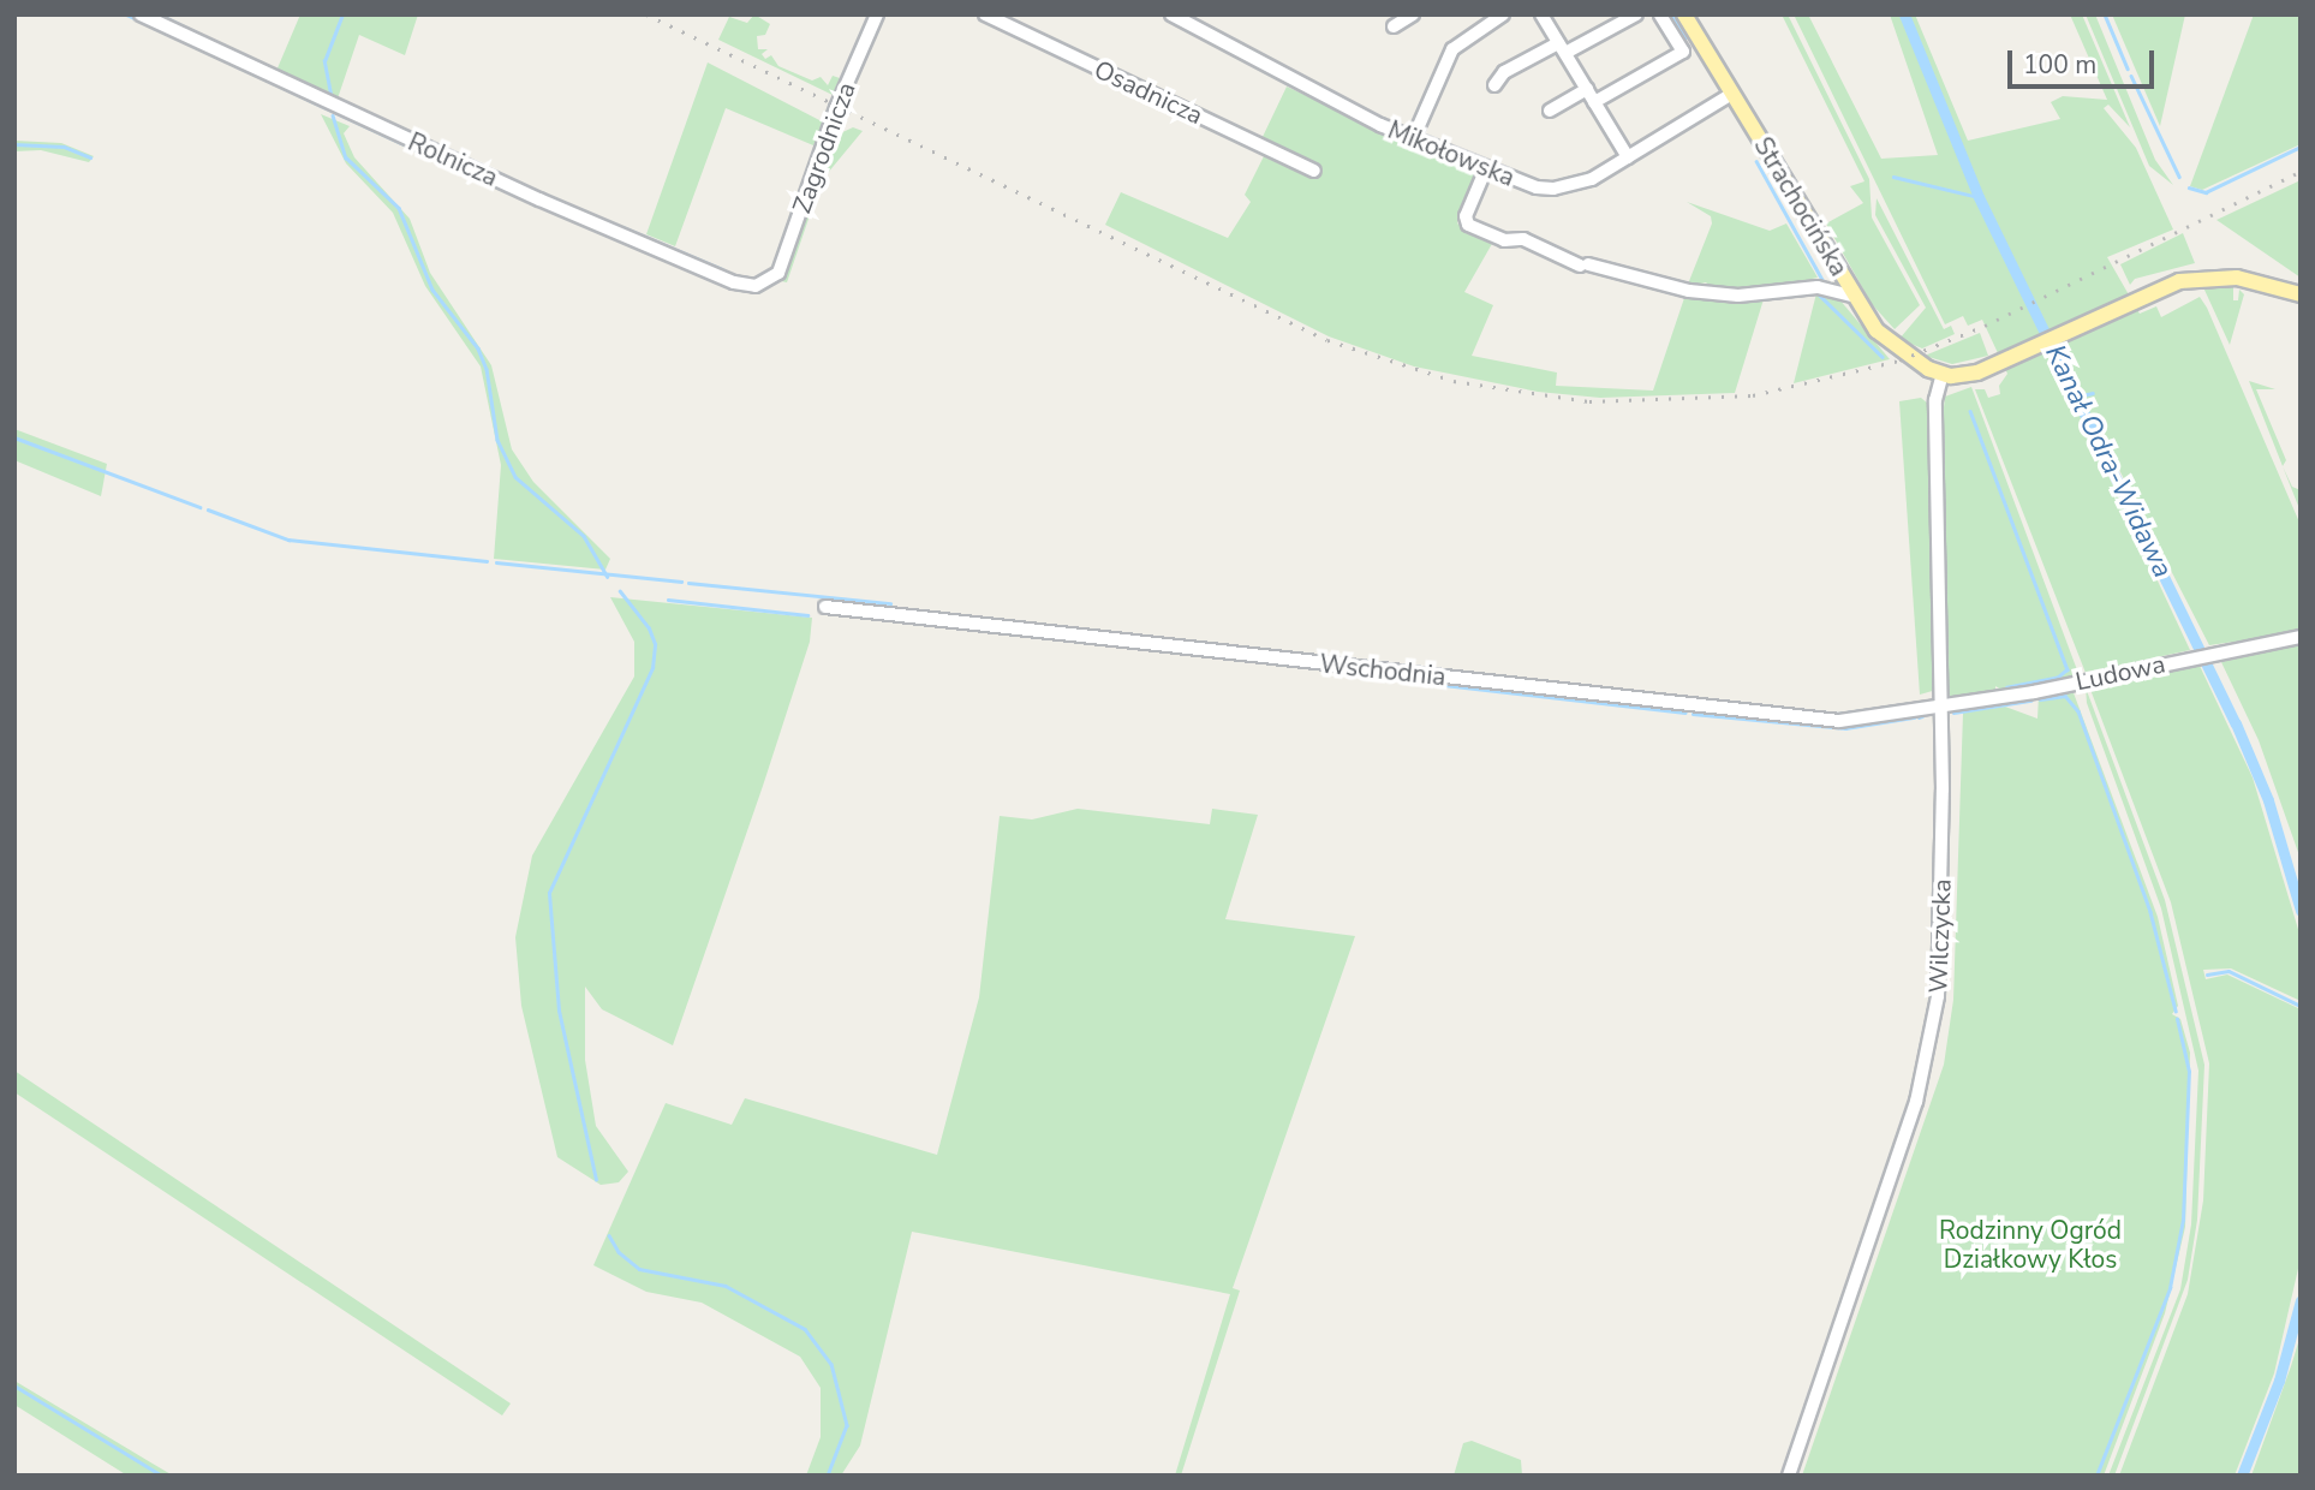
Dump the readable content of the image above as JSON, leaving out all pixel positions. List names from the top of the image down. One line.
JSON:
{"streets":{"main road":["Strachocińska"],"street":["Osadnicza","Zagrodnicza","Mikołowska","Rolnicza","Wschodnia","Ludowa","Wilczycka"]},"crossings":[["Zagrodnicza","Rolnicza"],["Mikołowska","Strachocińska"],["Strachocińska","Wilczycka"],["Wschodnia","Ludowa"],["Wschodnia","Wilczycka"],["Ludowa","Wilczycka"]],"water":["Kanał Odra-Widawa"],"parks":["Rodzinny Ogród Działkowy Kłos"],"scale_bar":"100 m"}
